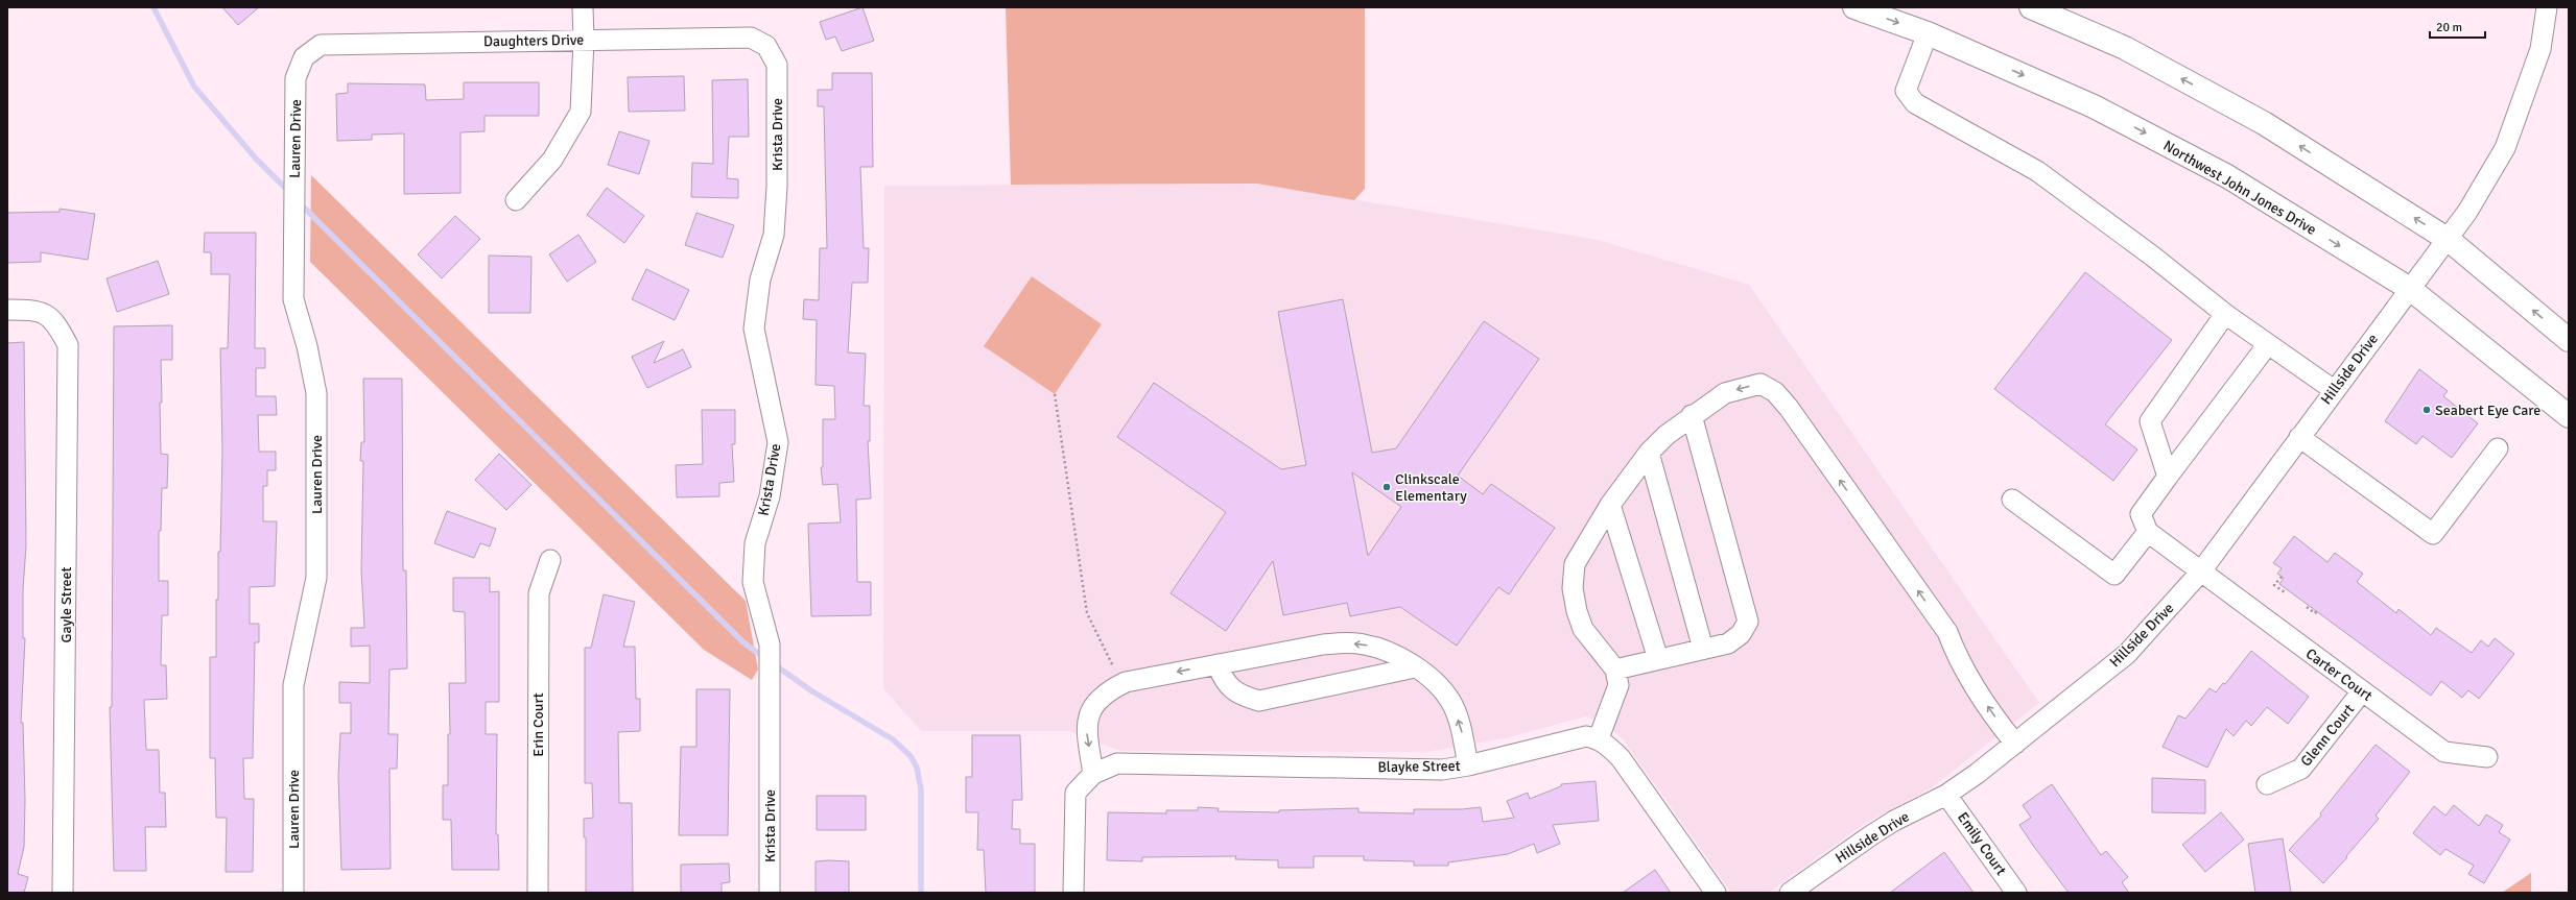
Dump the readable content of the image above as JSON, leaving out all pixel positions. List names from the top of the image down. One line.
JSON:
{"streets":{"main road":["Northwest John Jones Drive"],"street":["Daughters Drive","Krista Drive","Lauren Drive","Hillside Drive","Gayle Street","Carter Court","Erin Court","Glenn Court","Blayke Street","Emily Court"]},"crossings":[["Daughters Drive","Krista Drive"],["Daughters Drive","Lauren Drive"],["Northwest John Jones Drive","Hillside Drive"],["Hillside Drive","Carter Court"],["Hillside Drive","Emily Court"],["Carter Court","Glenn Court"]],"places":["Seabert Eye Care","Clinkscale Elementary"],"scale_bar":"20 m"}
